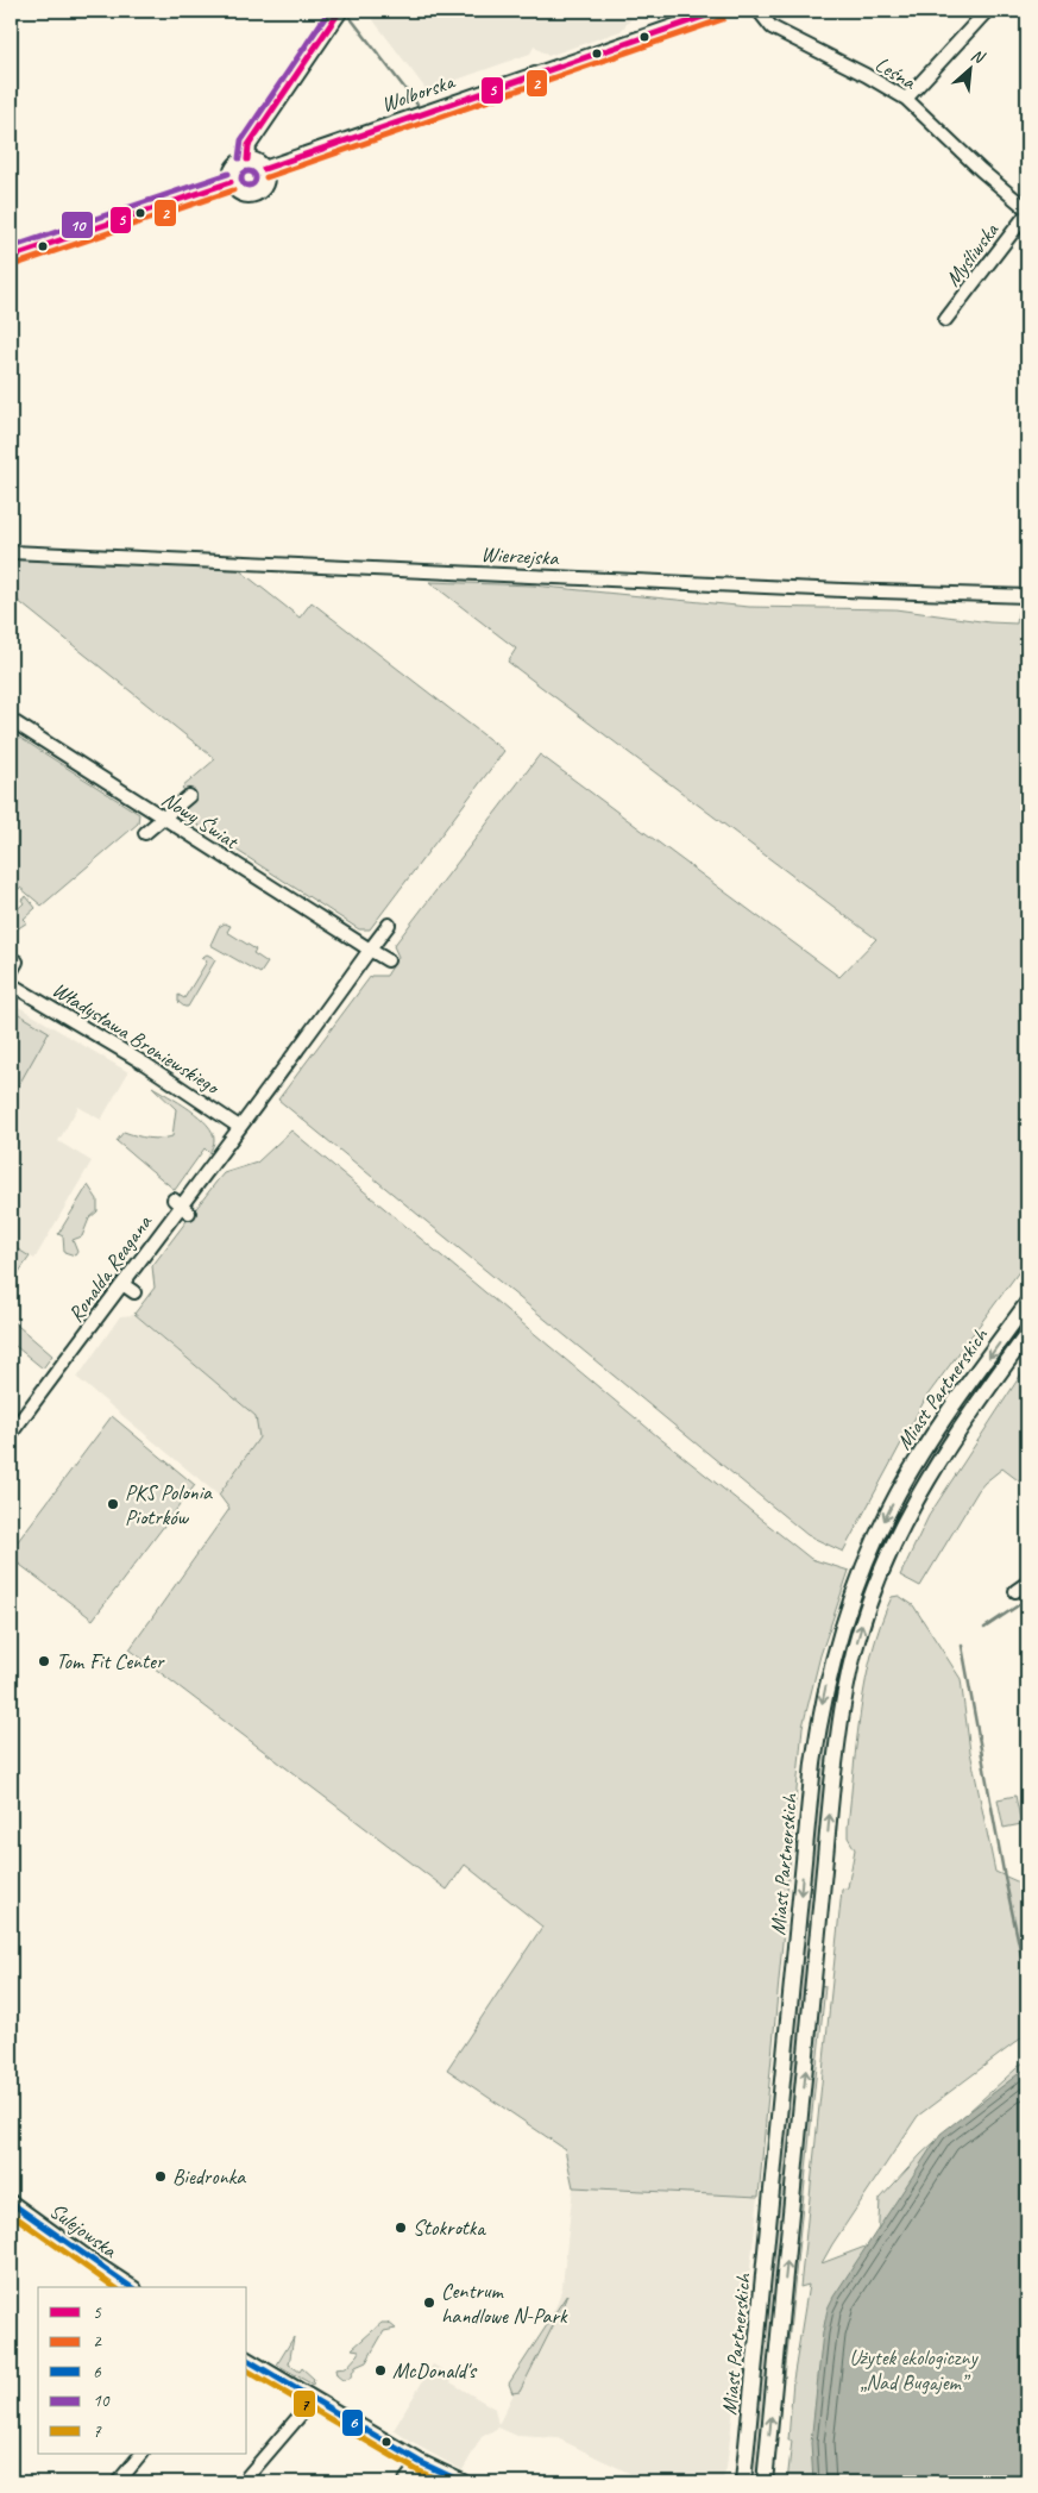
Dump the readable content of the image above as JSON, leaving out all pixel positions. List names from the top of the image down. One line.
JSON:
{"streets":{"main road":["Wolborska","Miast Partnerskich","Sulejowska"],"street":["Leśna","Myśliwska","Wierzejska","Nowy Świat","Władysława Broniewskiego","Ronalda Reagana"]},"crossings":[["Leśna","Myśliwska"],["Władysława Broniewskiego","Ronalda Reagana"]],"parks":["Użytek ekologiczny „Nad Bugajem”"],"places":["PKS Polonia Piotrków","Tom Fit Center","Biedronka","Stokrotka","Centrum handlowe N-Park","McDonald's"],"lines":["transit line 5","transit line 10","transit line 2","transit line 6","transit line 7"],"legend":["5","2","6","10","7"],"north":"top right"}
